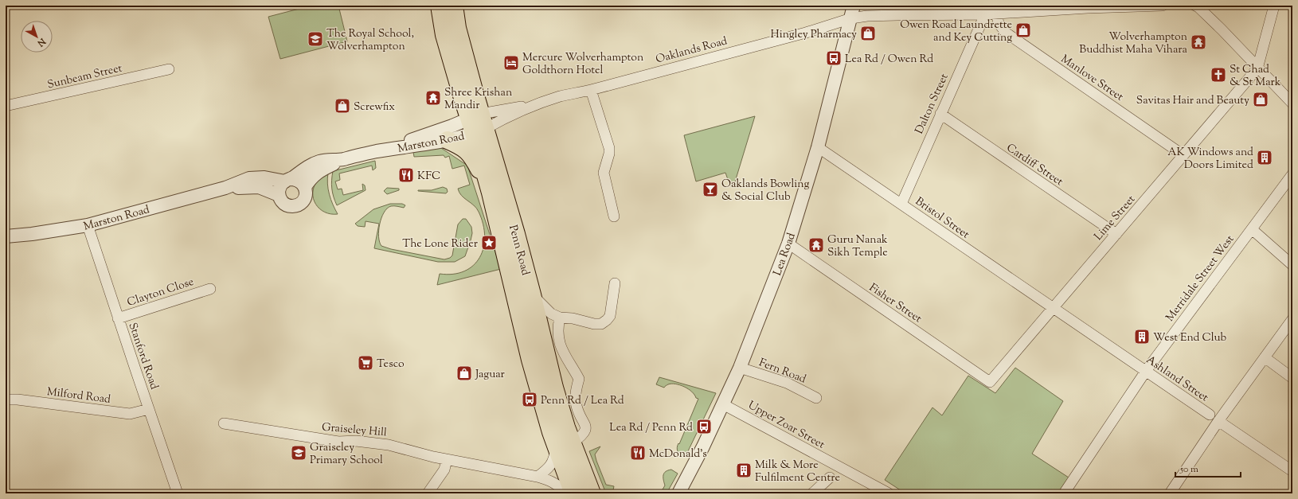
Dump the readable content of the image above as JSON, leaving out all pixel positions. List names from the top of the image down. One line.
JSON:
{"streets":{"highway":["Penn Road"],"street":["Oaklands Road","Sunbeam Street","Manlove Street","Dalton Street","Marston Road","Cardiff Street","Bristol Street","Lime Street","Lea Road","Merridale Street West","Clayton Close","Fisher Street","Stanford Road","Fern Road","Ashland Street","Milford Road","Upper Zoar Street","Graiseley Hill"]},"crossings":[["Oaklands Road","Manlove Street"],["Oaklands Road","Dalton Street"],["Oaklands Road","Marston Road"],["Oaklands Road","Penn Road"],["Oaklands Road","Lea Road"],["Manlove Street","Lime Street"],["Dalton Street","Cardiff Street"],["Dalton Street","Bristol Street"],["Marston Road","Penn Road"],["Marston Road","Stanford Road"],["Cardiff Street","Lime Street"],["Bristol Street","Lime Street"],["Bristol Street","Lea Road"],["Bristol Street","Ashland Street"],["Lime Street","Fisher Street"],["Lime Street","Ashland Street"],["Lea Road","Fisher Street"],["Lea Road","Fern Road"],["Lea Road","Upper Zoar Street"],["Merridale Street West","Ashland Street"],["Clayton Close","Stanford Road"],["Stanford Road","Milford Road"]],"places":{"shop":["Owen Road Laundrette and Key Cutting","Hingley Pharmacy","Savitas Hair and Beauty","Screwfix","Jaguar"],"school or university":["The Royal School, Wolverhampton","Graiseley Primary School"],"temple":["Wolverhampton Buddhist Maha Vihara","Shree Krishan Mandir","Guru Nanak Sikh Temple"],"bus stop":["Lea Rd / Owen Rd","Penn Rd / Lea Rd","Lea Rd / Penn Rd"],"hotel":["Mercure Wolverhampton Goldthorn Hotel"],"church":["St Chad & St Mark"],"building":["AK Windows and Doors Limited","West End Club","Milk & More Fulfilment Centre"],"restaurant":["KFC","McDonald's"],"bar":["Oaklands Bowling & Social Club"],"place":["The Lone Rider"],"supermarket":["Tesco"]},"scale_bar":"50 m","north":"bottom right"}
